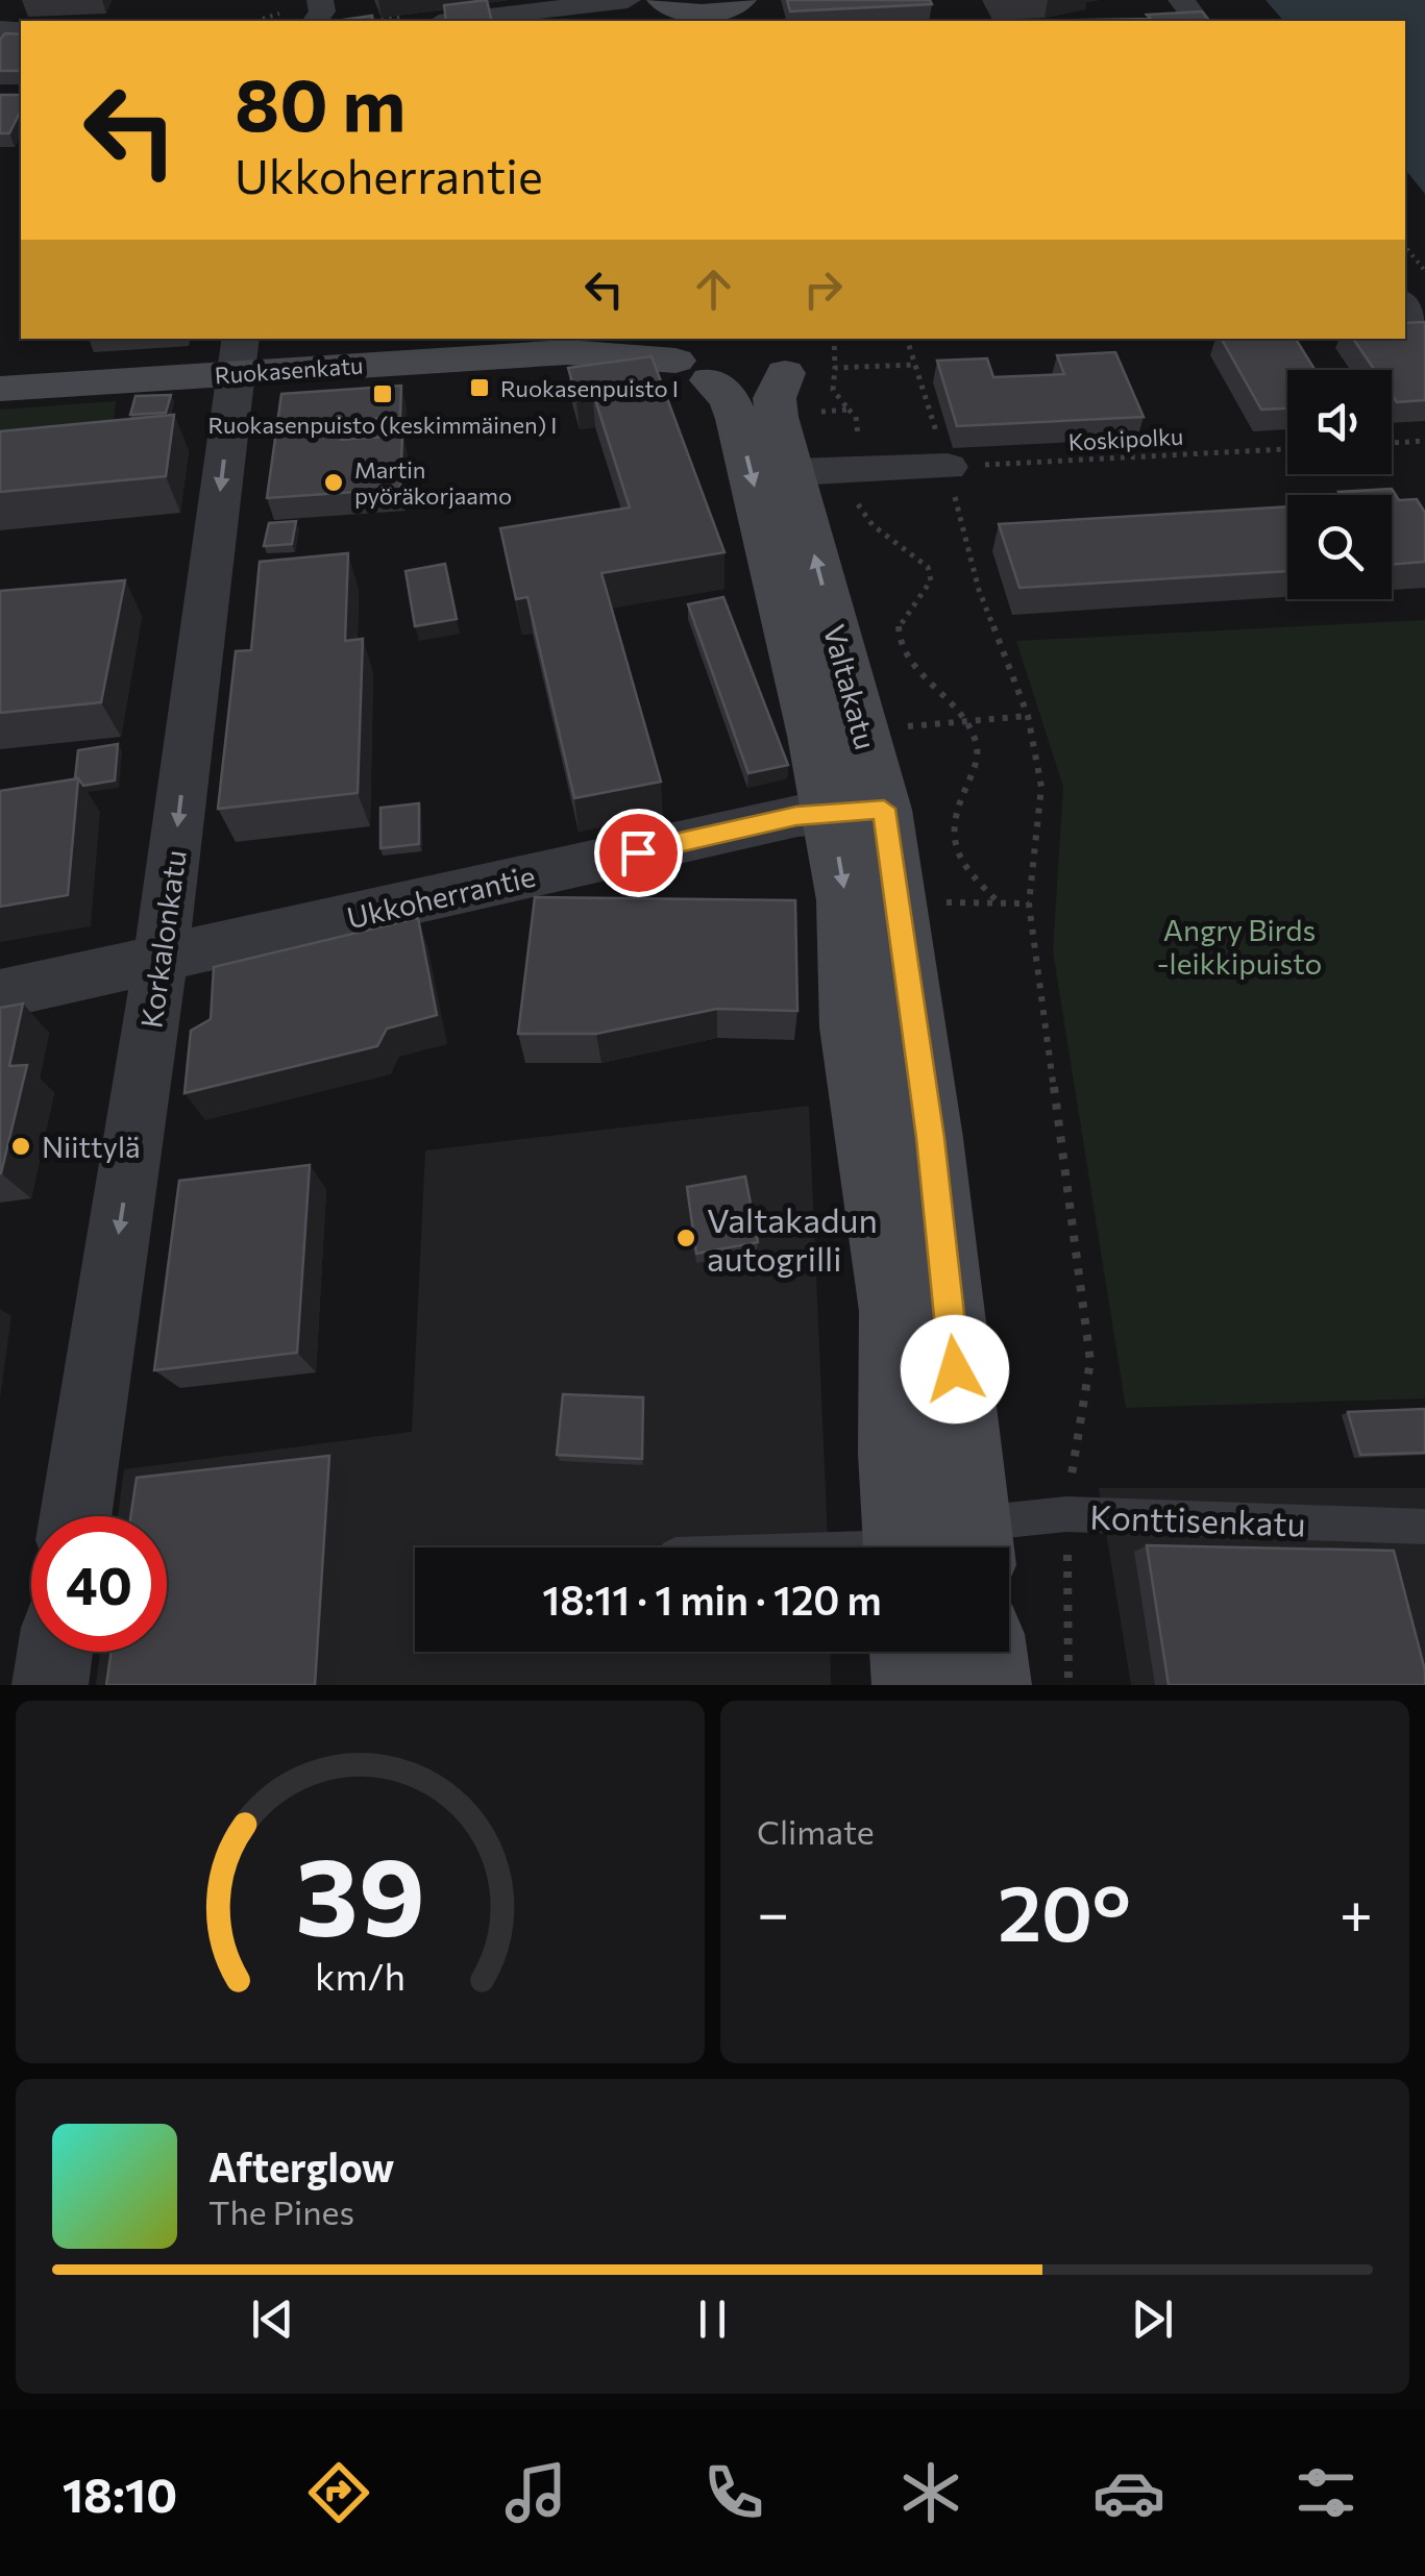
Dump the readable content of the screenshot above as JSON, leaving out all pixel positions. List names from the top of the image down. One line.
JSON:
{"streets":{"street":["Ruokasenkatu","Valtakatu","Ukkoherrantie","Korkalonkatu"],"lane":["Konttisenkatu"],"path":["Koskipolku"]},"crossings":[["Ruokasenkatu","Valtakatu"],["Ruokasenkatu","Korkalonkatu"],["Valtakatu","Ukkoherrantie"],["Ukkoherrantie","Korkalonkatu"]],"one_way":["Korkalonkatu"],"parks":["Angry Birds -leikkipuisto"],"places":{"transit":["Ruokasenpuisto I","Ruokasenpuisto (keskimmäinen) I"],"other":["Martin pyöräkorjaamo","Niittylä","Valtakadun autogrilli"]},"page":{"turn":["80 m","Ukkoherrantie"],"limit":"40","trip":"18:11 · 1 min · 120 m","tile":"Climate","heat":["−","20°","+"],"song":["Afterglow","The Pines"],"tabs":"18:10","gauge":["39","km/h"]}}
